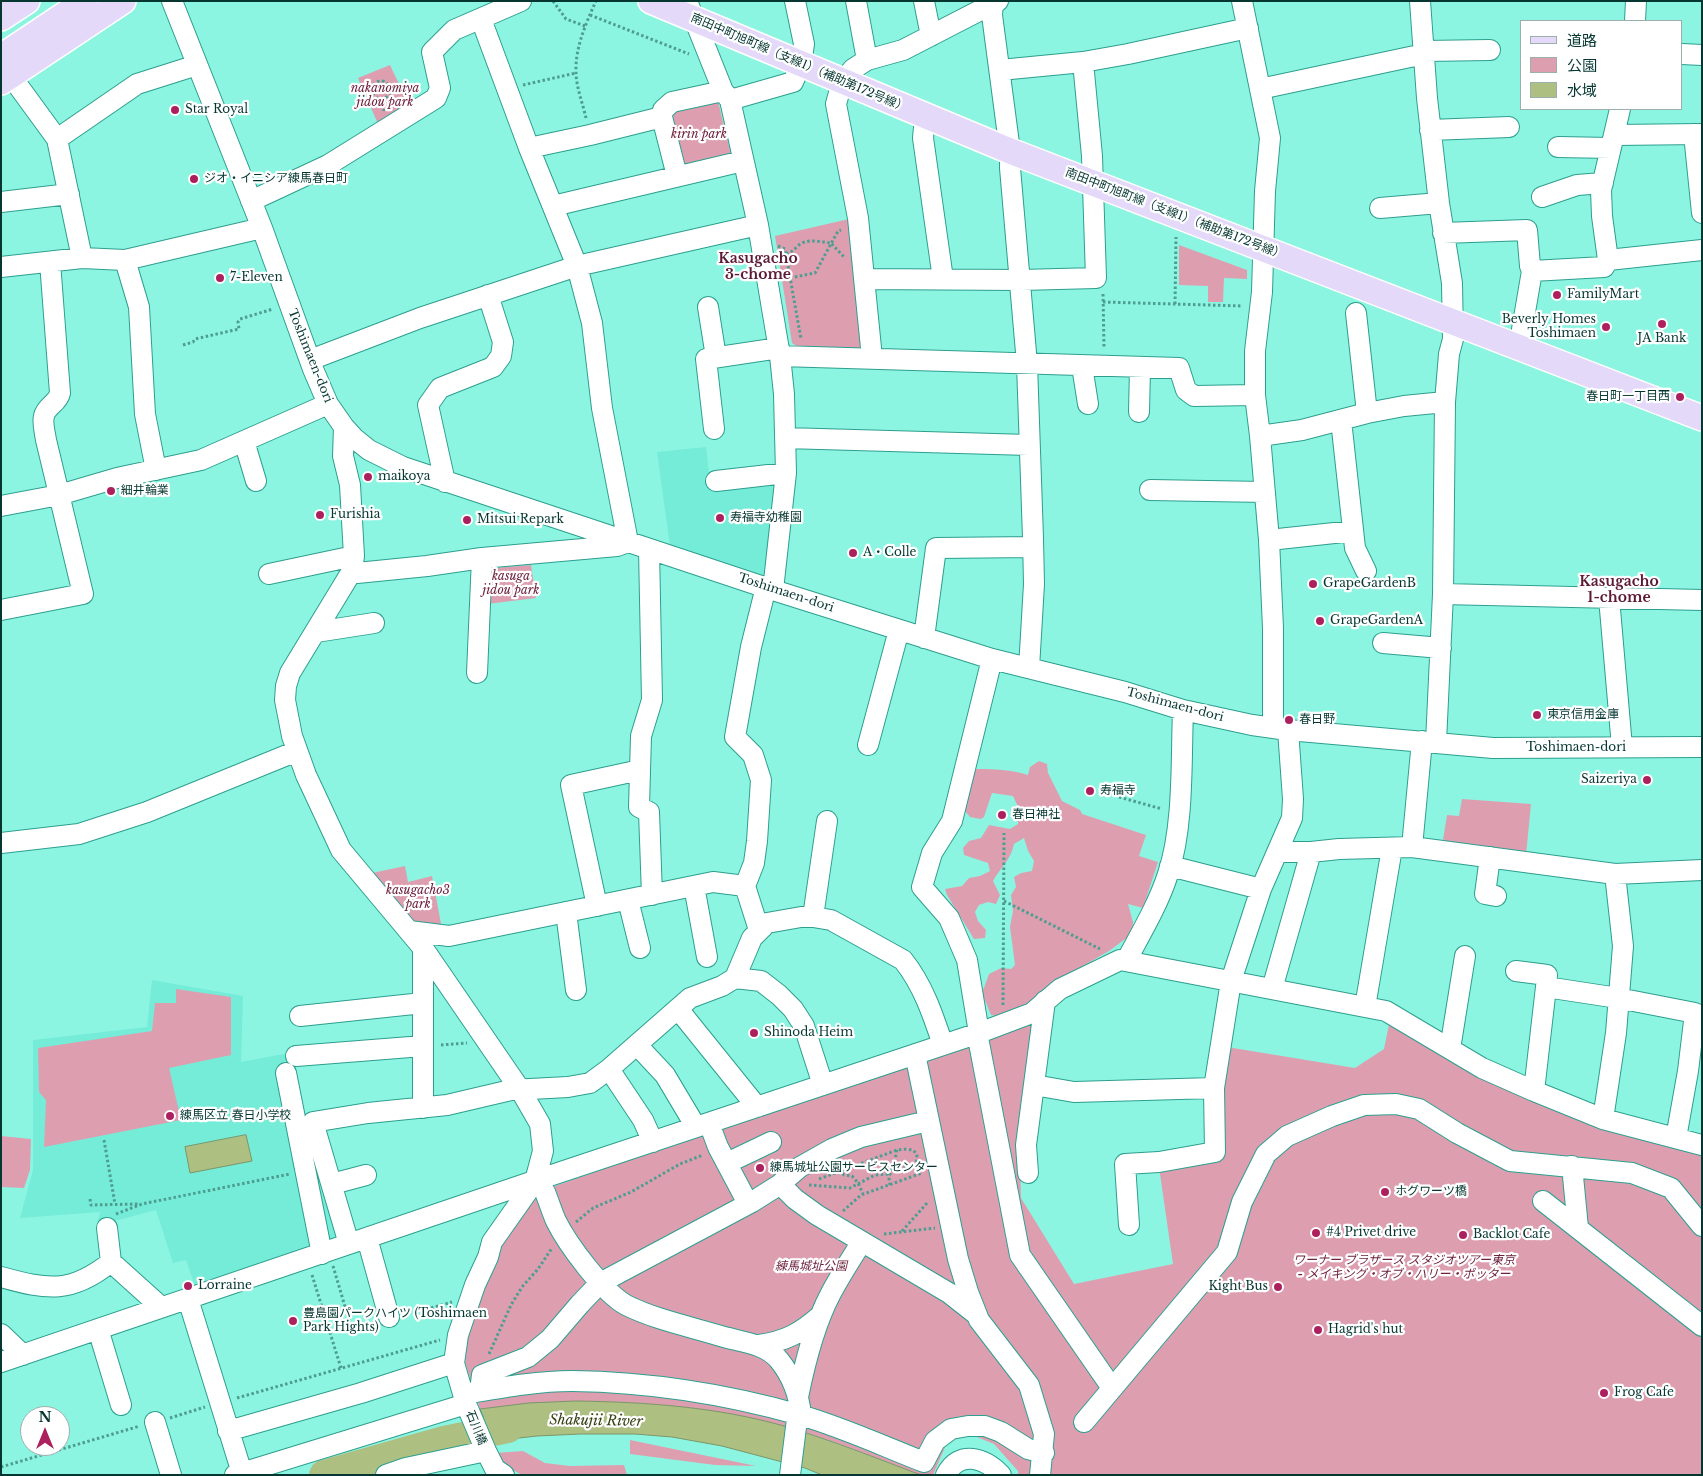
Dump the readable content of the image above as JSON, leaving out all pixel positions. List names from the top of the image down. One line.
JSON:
{"streets":{"main road":["南田中町旭町線（支線1）（補助第172号線）"],"street":["Toshimaen-dori","石川橋"]},"districts":["Kasugacho 3-chome","Kasugacho 1-chome"],"water":["Shakujii River"],"parks":["nakanomiya jidou park","kirin park","kasuga jidou park","kasugacho3 park","ワーナー ブラザース スタジオツアー東京 - メイキング・オブ・ハリー・ポッター","練馬城址公園"],"places":["Star Royal","ジオ・イニシア練馬春日町","7-Eleven","FamilyMart","JA Bank","Beverly Homes Toshimaen","春日町一丁目西","maikoya","細井輪業","Furishia","寿福寺幼稚園","Mitsui Repark","A・Colle","GrapeGardenB","GrapeGardenA","東京信用金庫","春日野","Saizeriya","寿福寺","春日神社","Shinoda Heim","練馬区立 春日小学校","練馬城址公園サービスセンター","ホグワーツ橋","#4 Privet drive","Backlot Cafe","Lorraine","Kight Bus","豊島園パークハイツ (Toshimaen Park Hights)","Hagrid's hut","Frog Cafe"],"legend":["道路","公園","水域"],"north":"top"}
